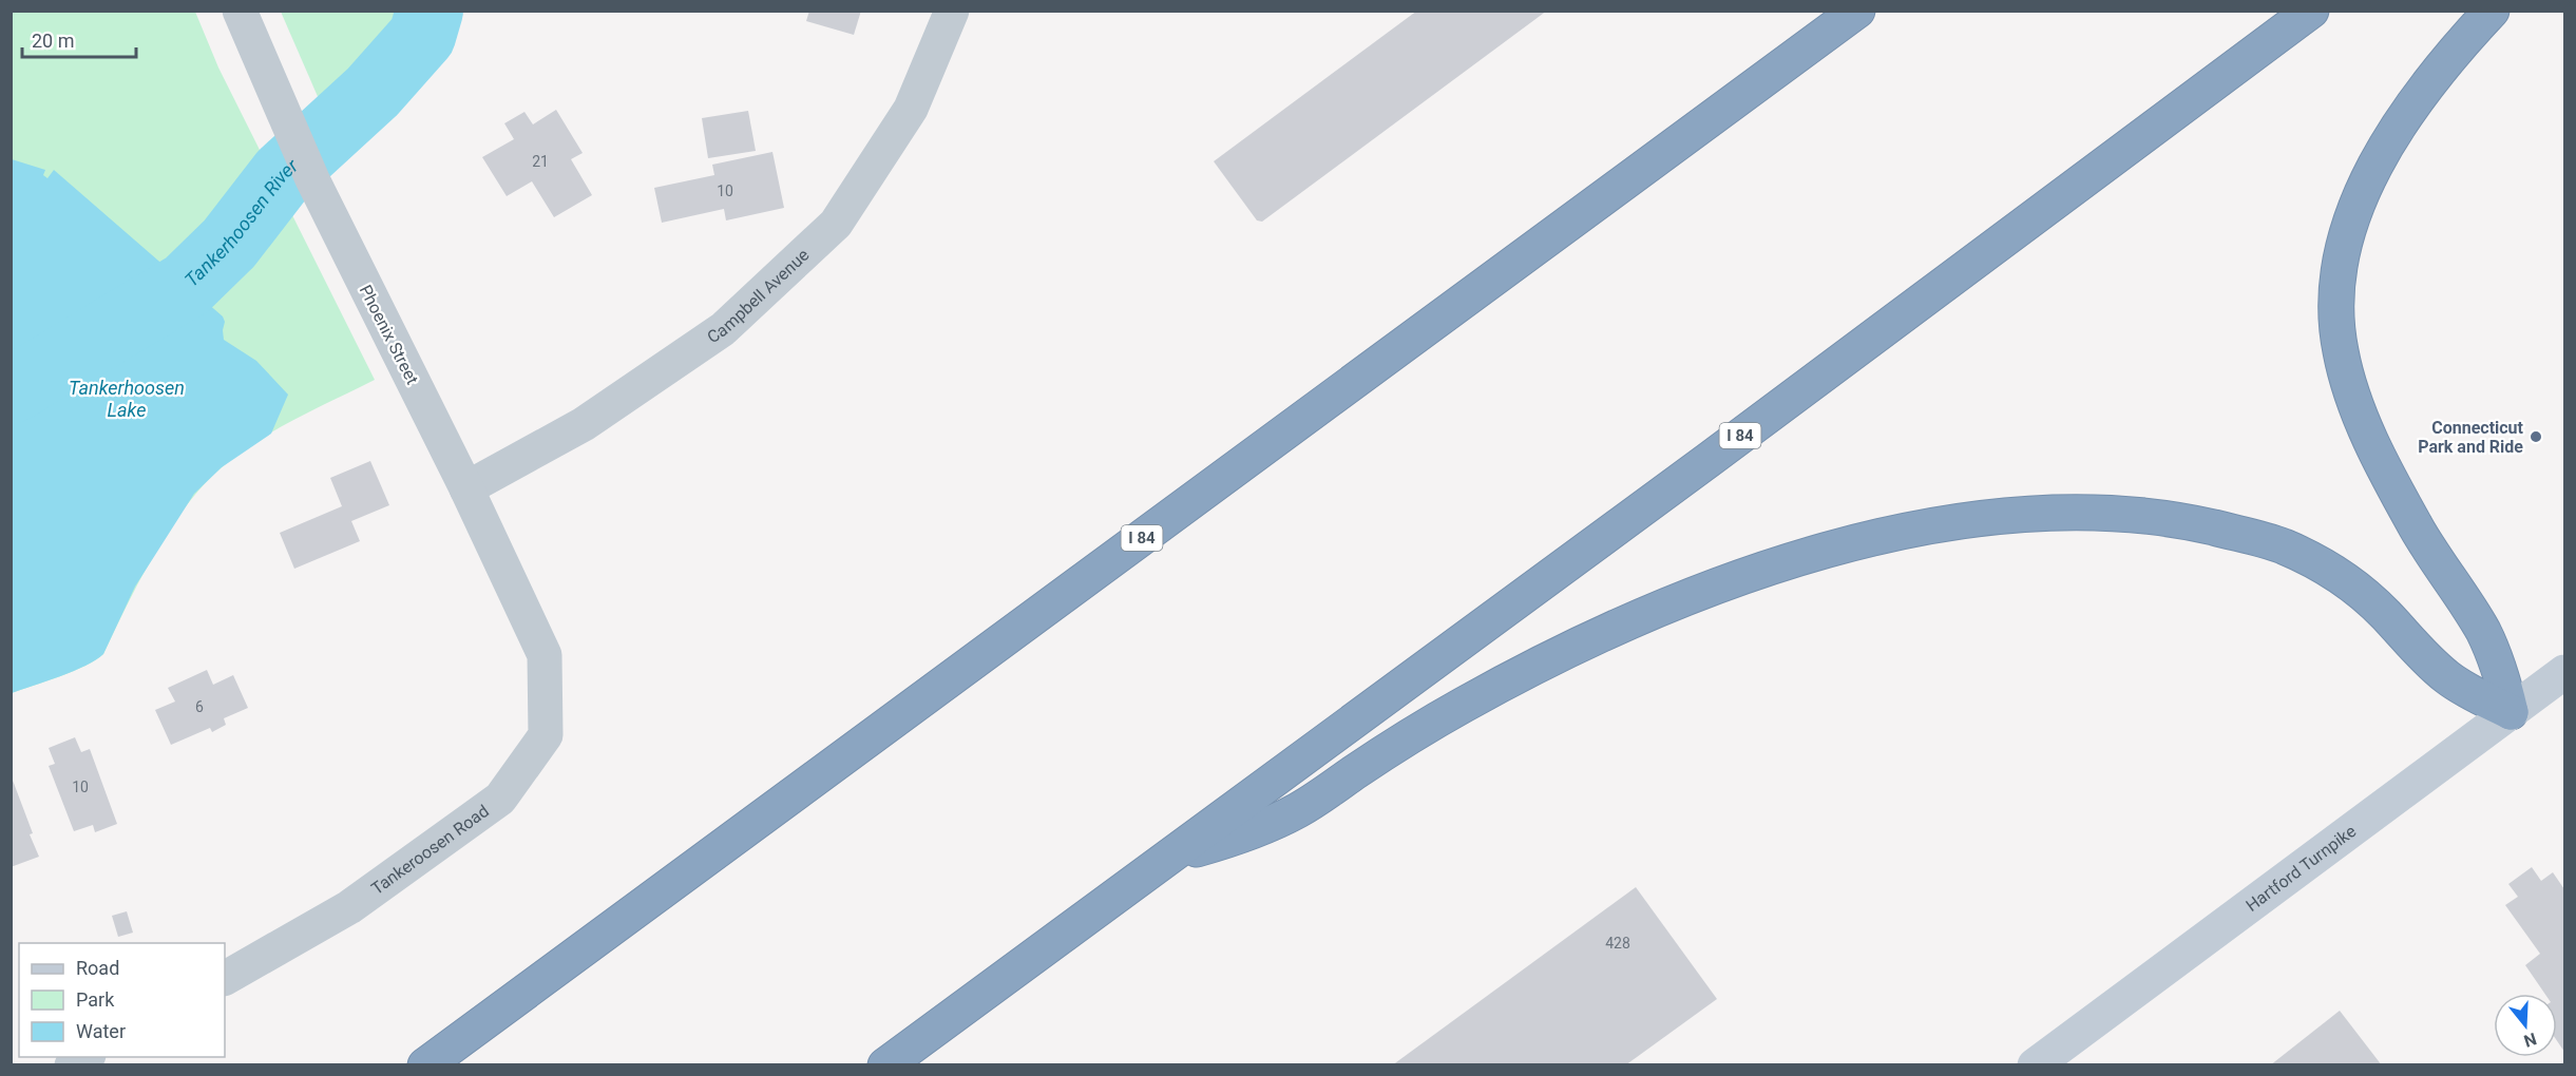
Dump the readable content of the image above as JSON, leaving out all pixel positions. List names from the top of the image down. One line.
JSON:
{"streets":{"highway":["I 84"],"main road":["Hartford Turnpike"],"street":["Campbell Avenue","Phoenix Street","Tankeroosen Road"]},"crossings":[["Campbell Avenue","Phoenix Street"],["Phoenix Street","Tankeroosen Road"]],"water":["Tankerhoosen River","Tankerhoosen Lake"],"places":["Connecticut Park and Ride"],"house_numbers":["21","10","6","10","428"],"legend":["Road","Park","Water"],"scale_bar":"20 m","north":"bottom"}
